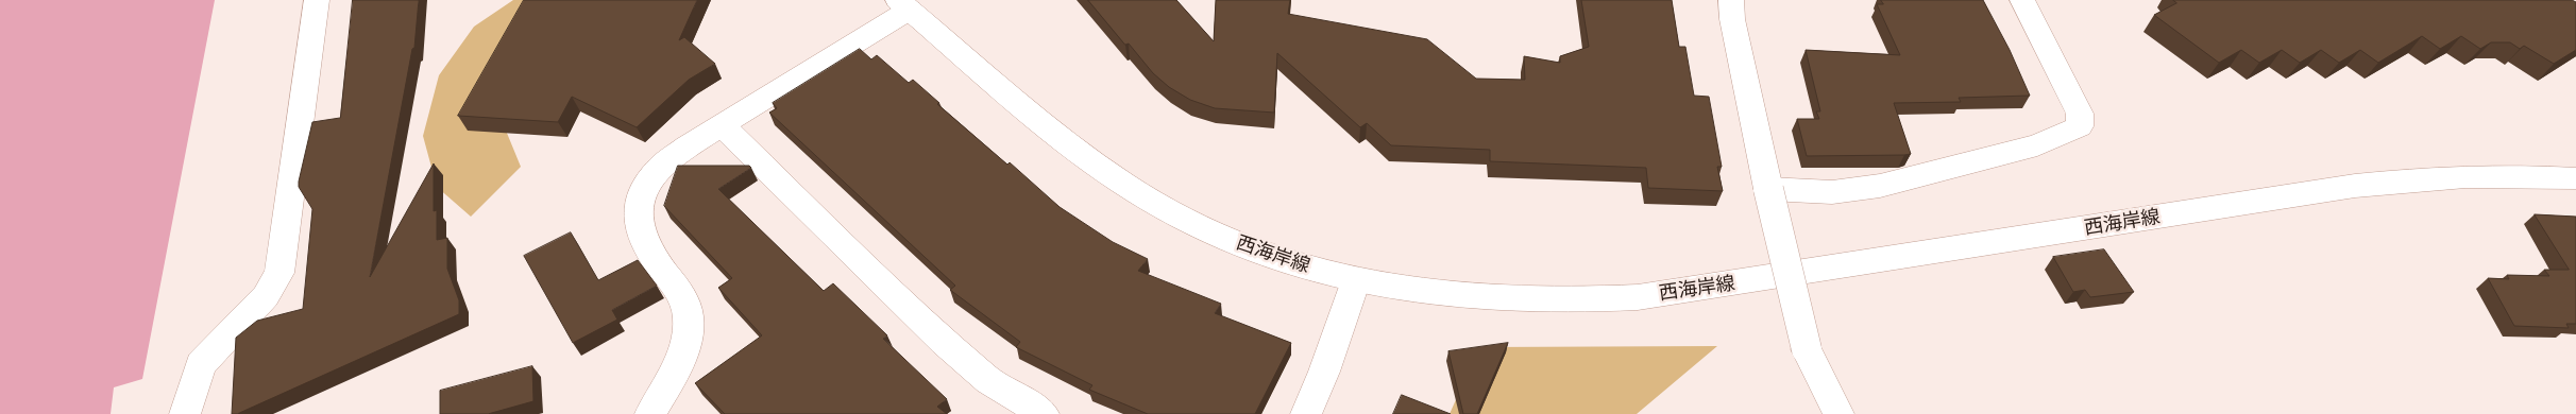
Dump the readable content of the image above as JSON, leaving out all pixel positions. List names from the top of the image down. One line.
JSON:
{"streets":{"street":["西海岸線"]}}
